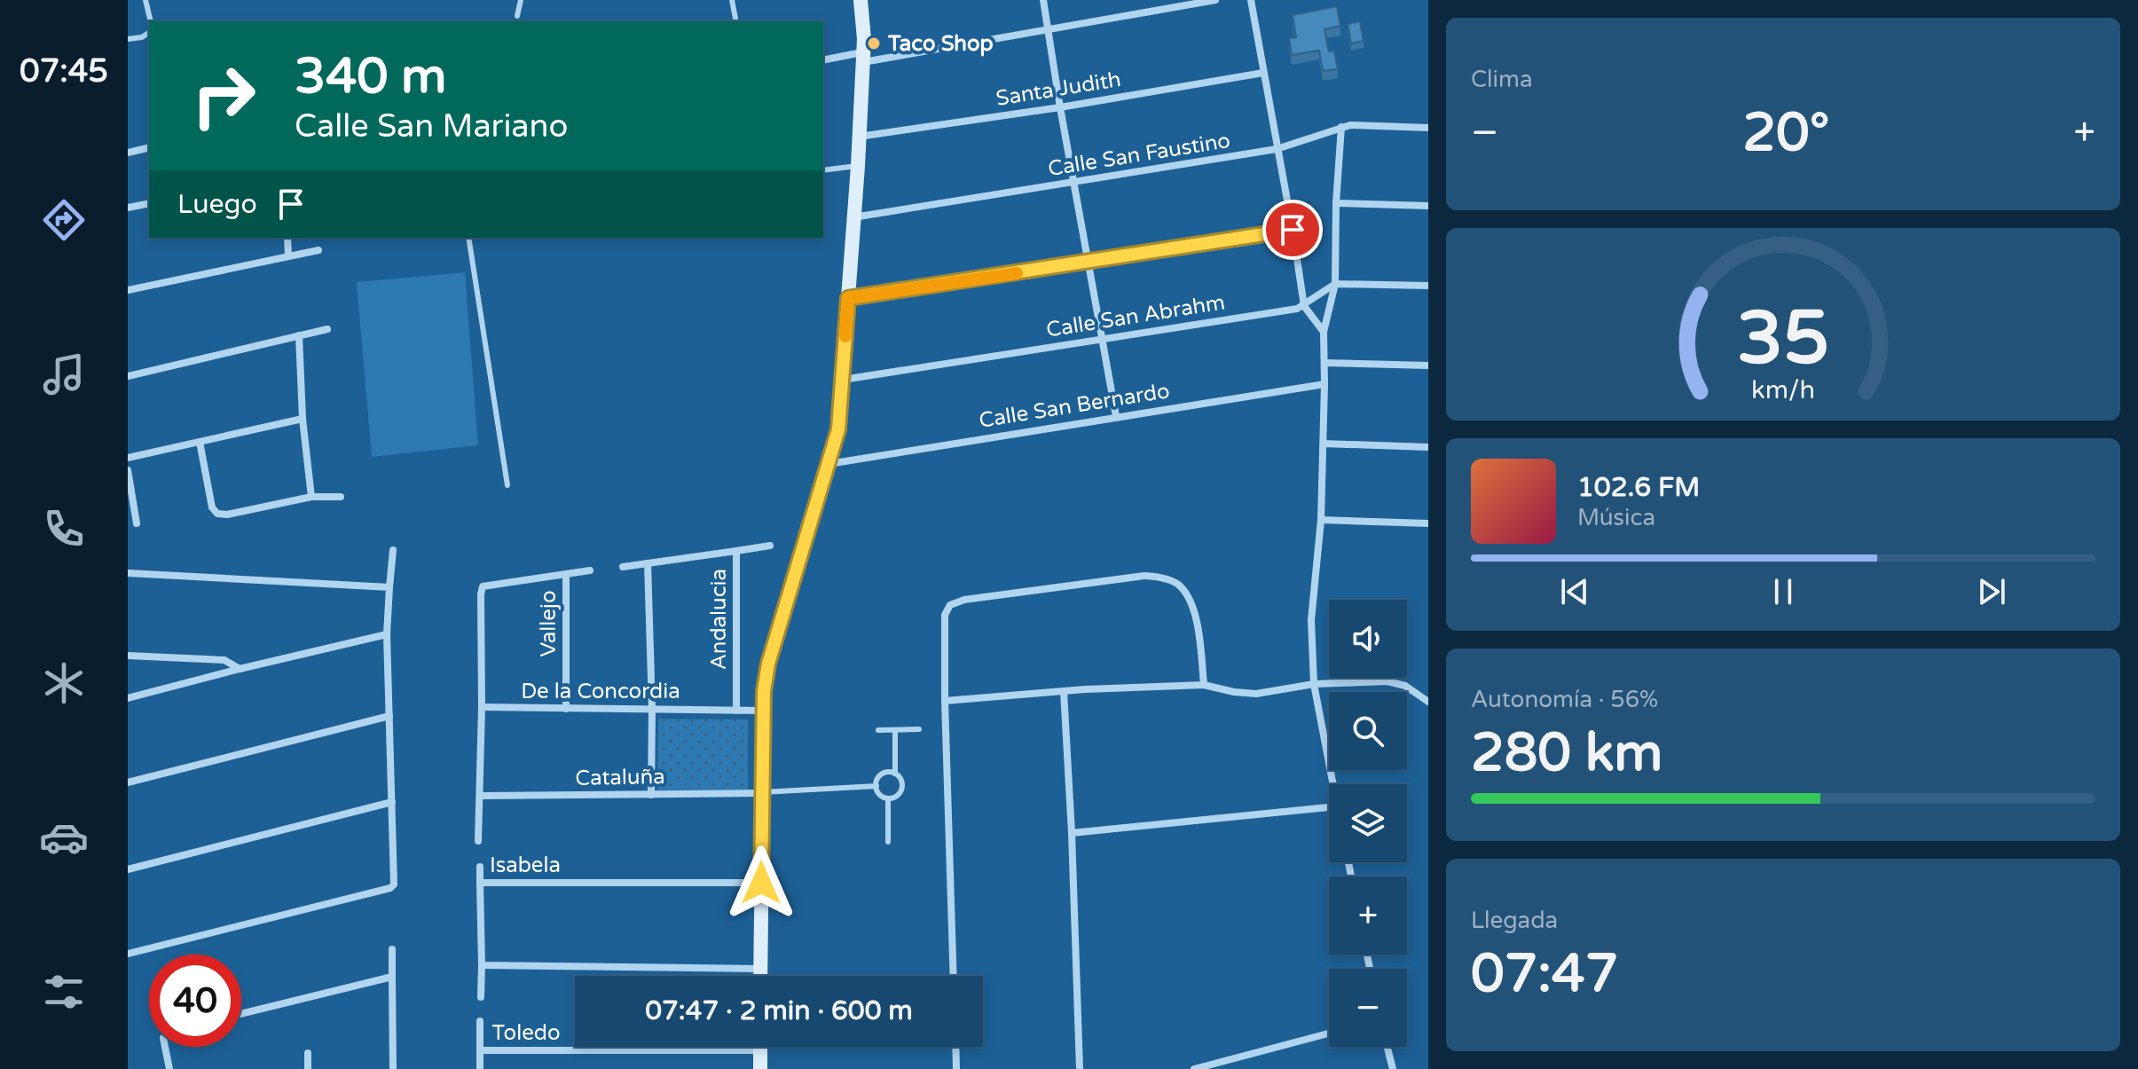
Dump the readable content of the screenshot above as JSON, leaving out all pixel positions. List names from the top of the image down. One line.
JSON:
{"streets":{"street":["Santa Judith","Calle San Faustino","Calle San Abrahm","Calle San Bernardo","Andalucia","Vallejo","De la Concordia","Cataluña","Isabela","Toledo"]},"crossings":[["Andalucia","De la Concordia"],["Vallejo","De la Concordia"]],"places":["Taco Shop"],"page":{"tabs":"07:45","tile":["Clima",["Autonomía · 56%","280 km"],["Llegada","07:47"]],"turn":["340 m","Calle San Mariano"],"heat":["−","20°","+"],"then":"Luego","song":["102.6 FM","Música"],"map_buttons":["+","−"],"limit":"40","trip":"07:47 · 2 min · 600 m","gauge":["35","km/h"]}}
